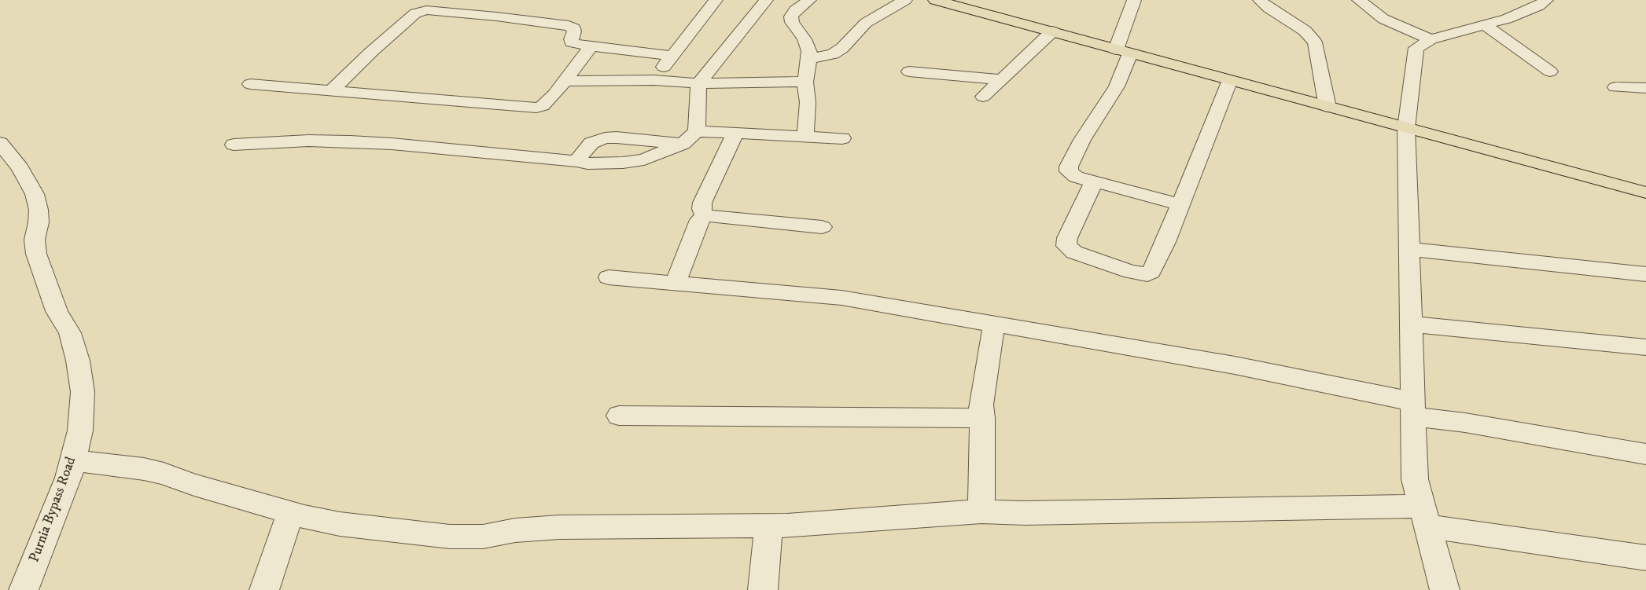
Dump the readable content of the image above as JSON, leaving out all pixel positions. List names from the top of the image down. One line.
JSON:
{"streets":{"street":["Purnia Bypass Road"]}}
